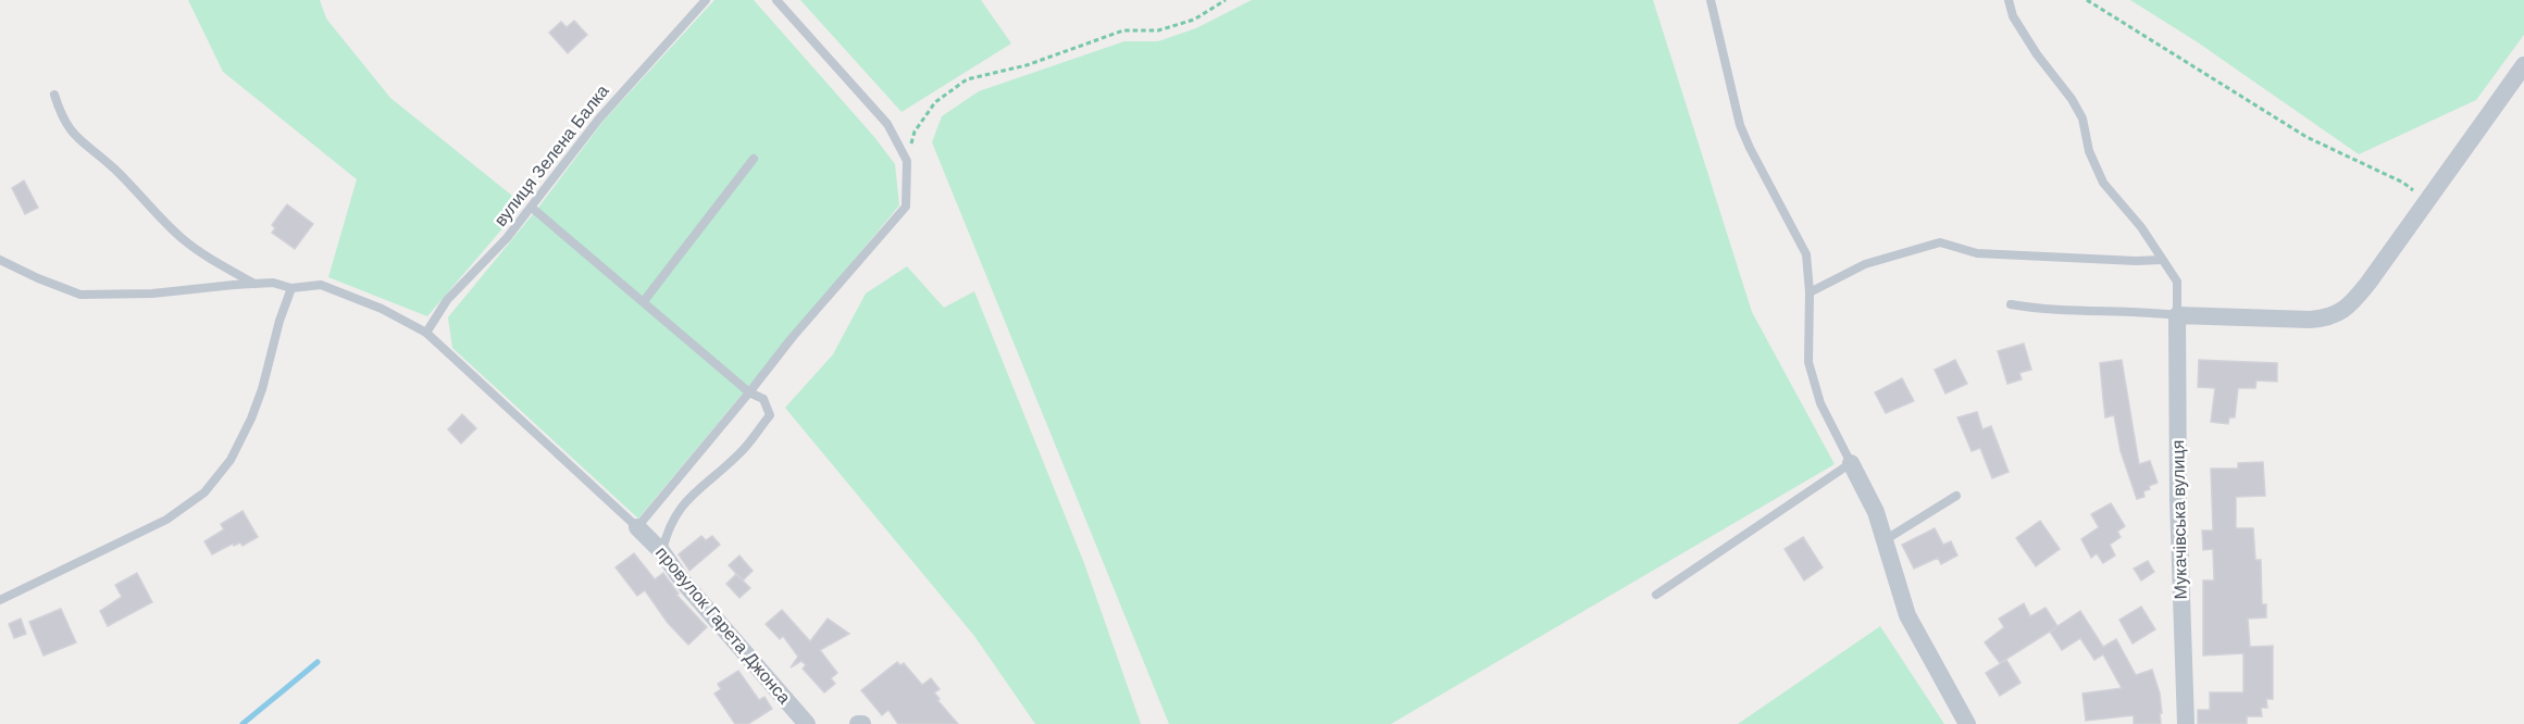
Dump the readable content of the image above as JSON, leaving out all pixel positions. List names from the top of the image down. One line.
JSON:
{"streets":{"street":["Мукачівська вулиця","провулок Гарета Джонса"],"lane":["вулиця Зелена Балка"]}}
